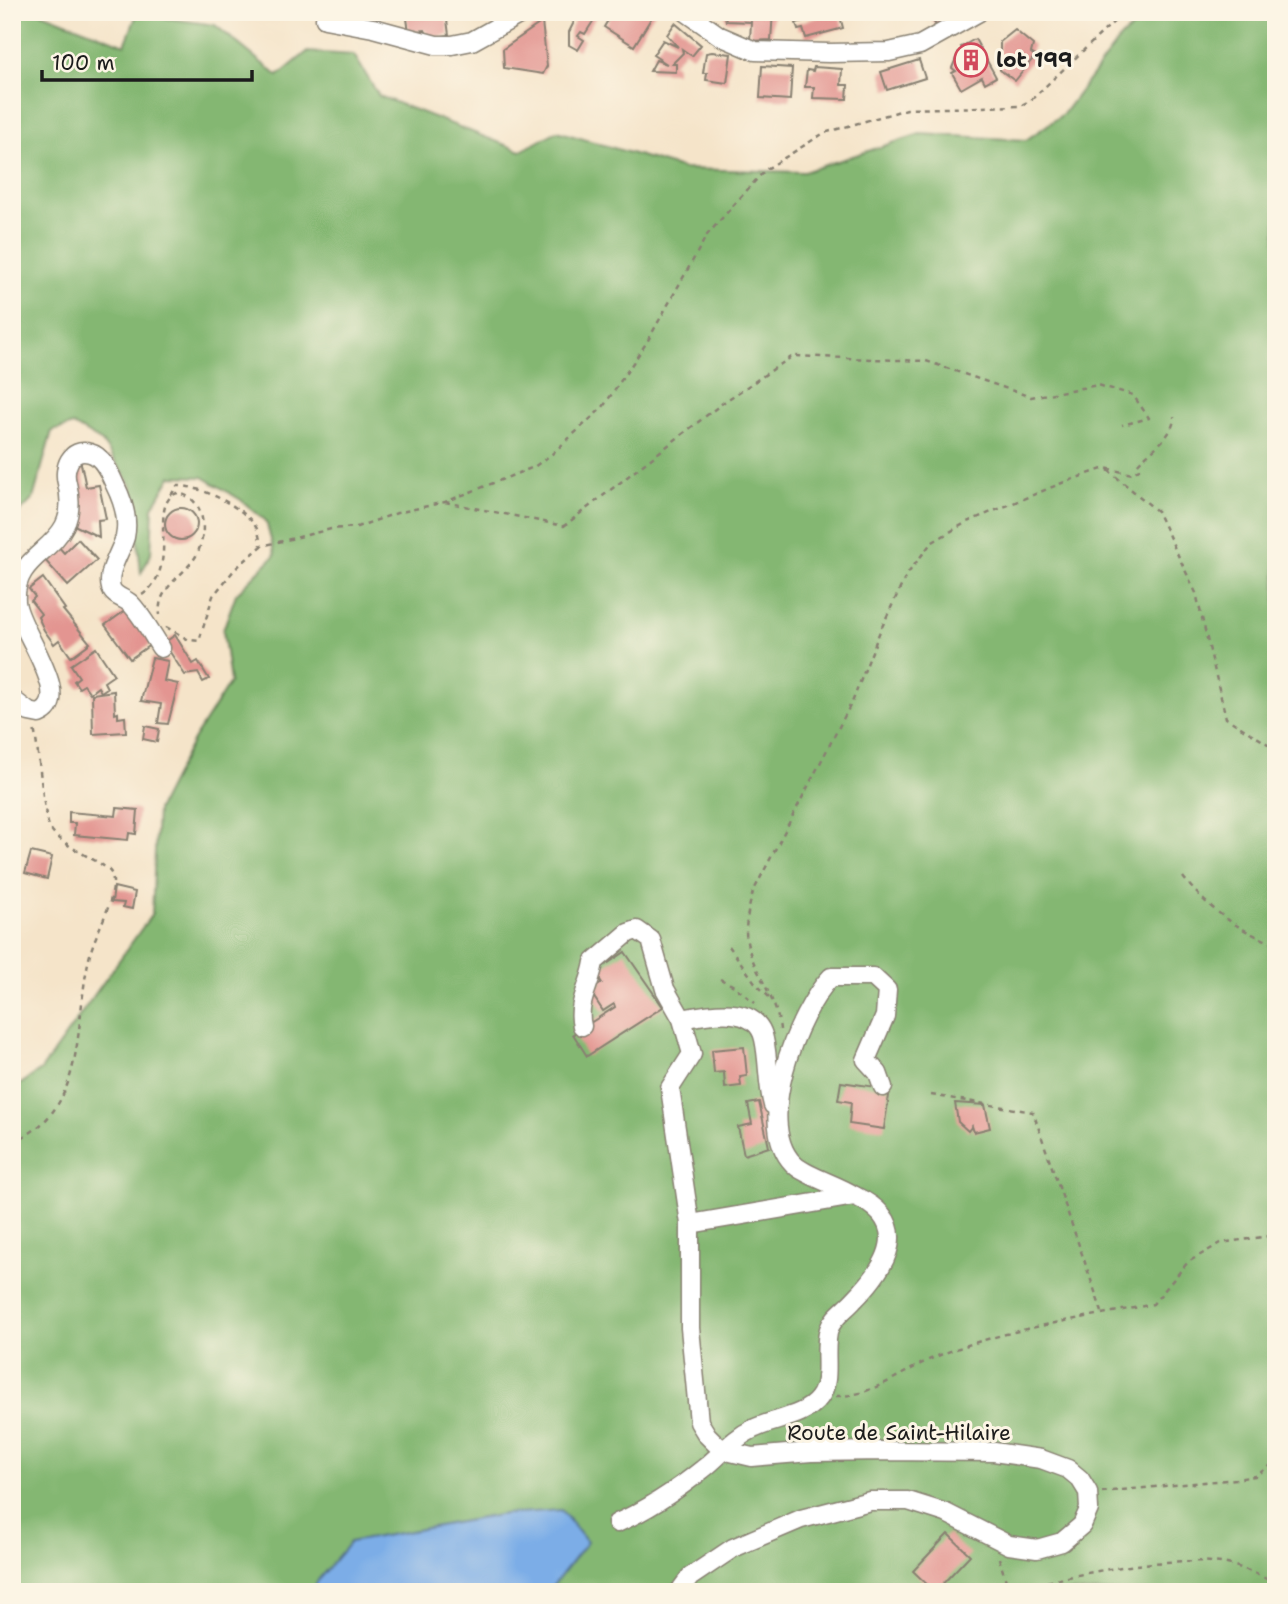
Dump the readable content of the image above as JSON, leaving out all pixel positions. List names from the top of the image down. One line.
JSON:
{"streets":{"street":["Route de Saint-Hilaire"]},"places":{"building":["lot 199"]},"scale_bar":"100 m"}
